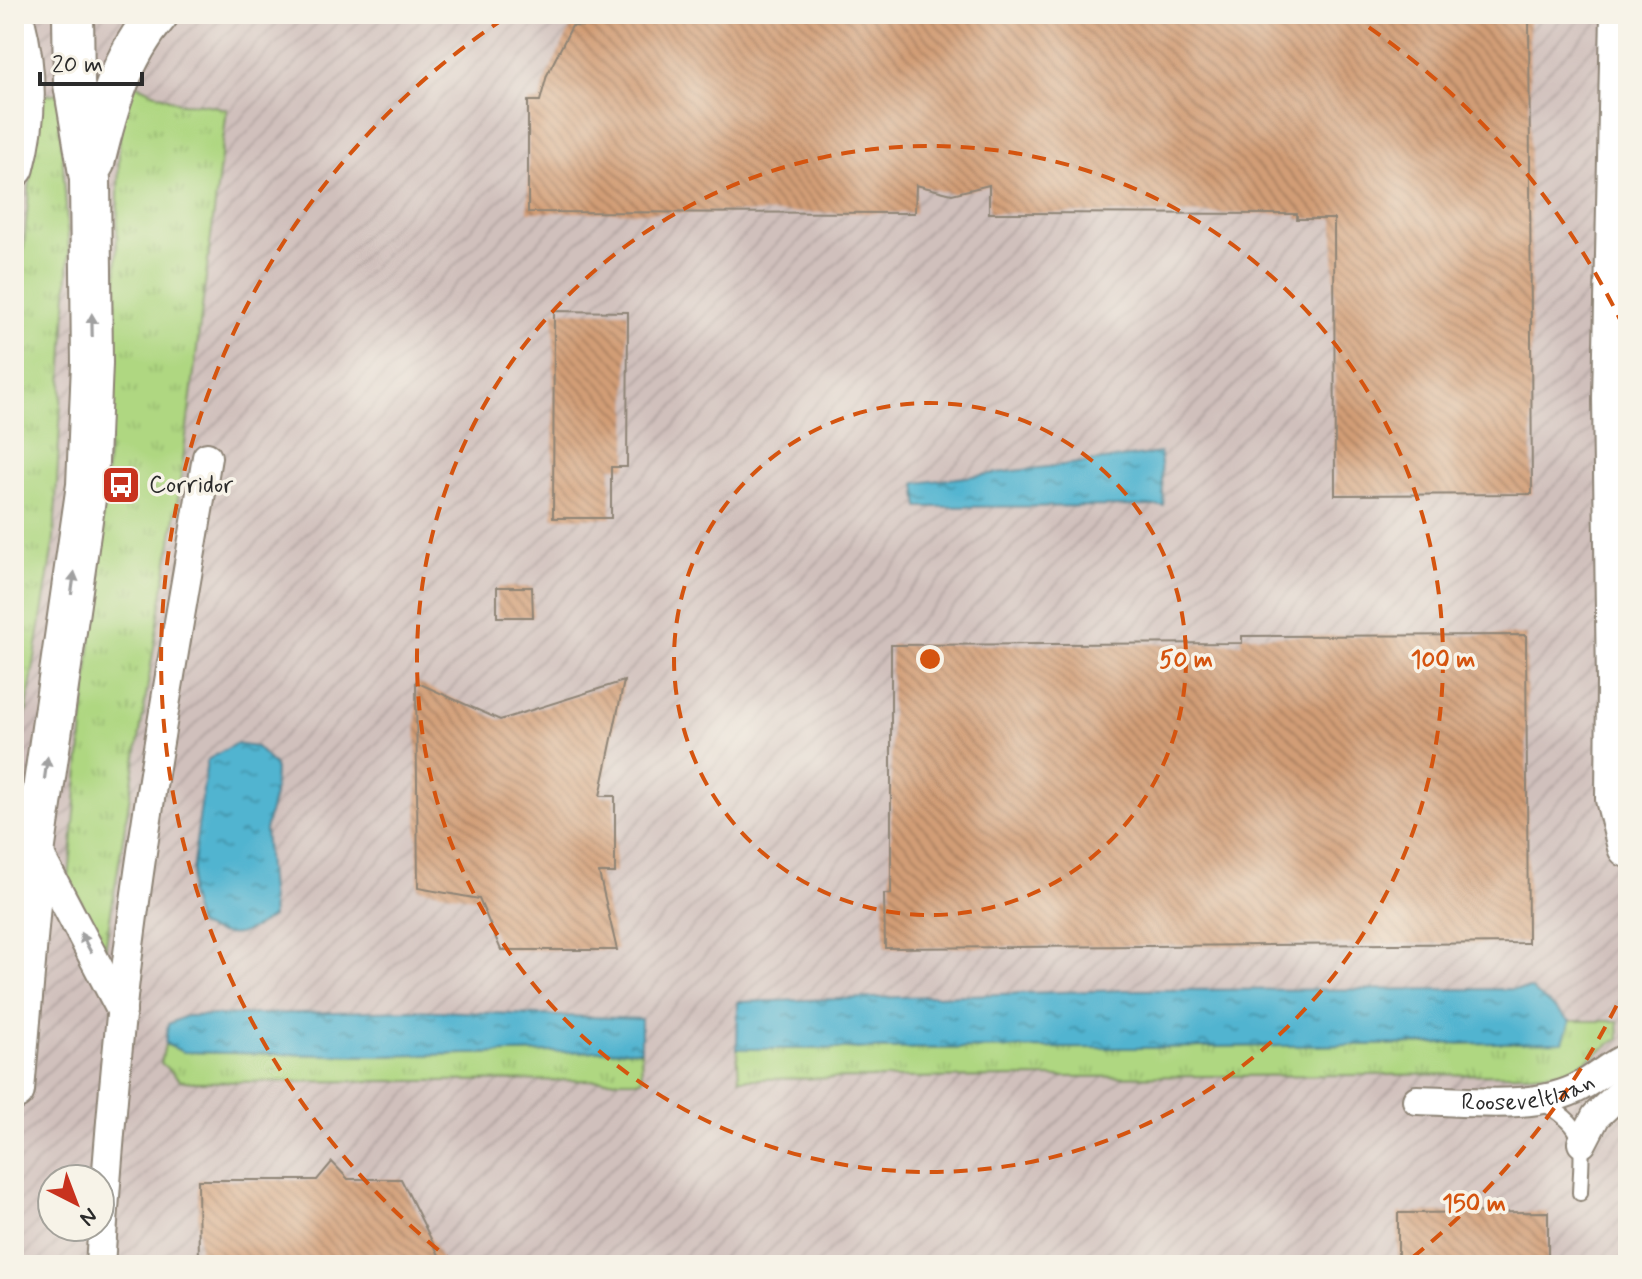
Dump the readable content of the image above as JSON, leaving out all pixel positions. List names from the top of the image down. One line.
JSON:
{"streets":{"street":["Rooseveltlaan"]},"places":{"bus stop":["Corridor"]},"scale_bar":"20 m","north":"bottom right","rings":["50 m","100 m","150 m"]}
